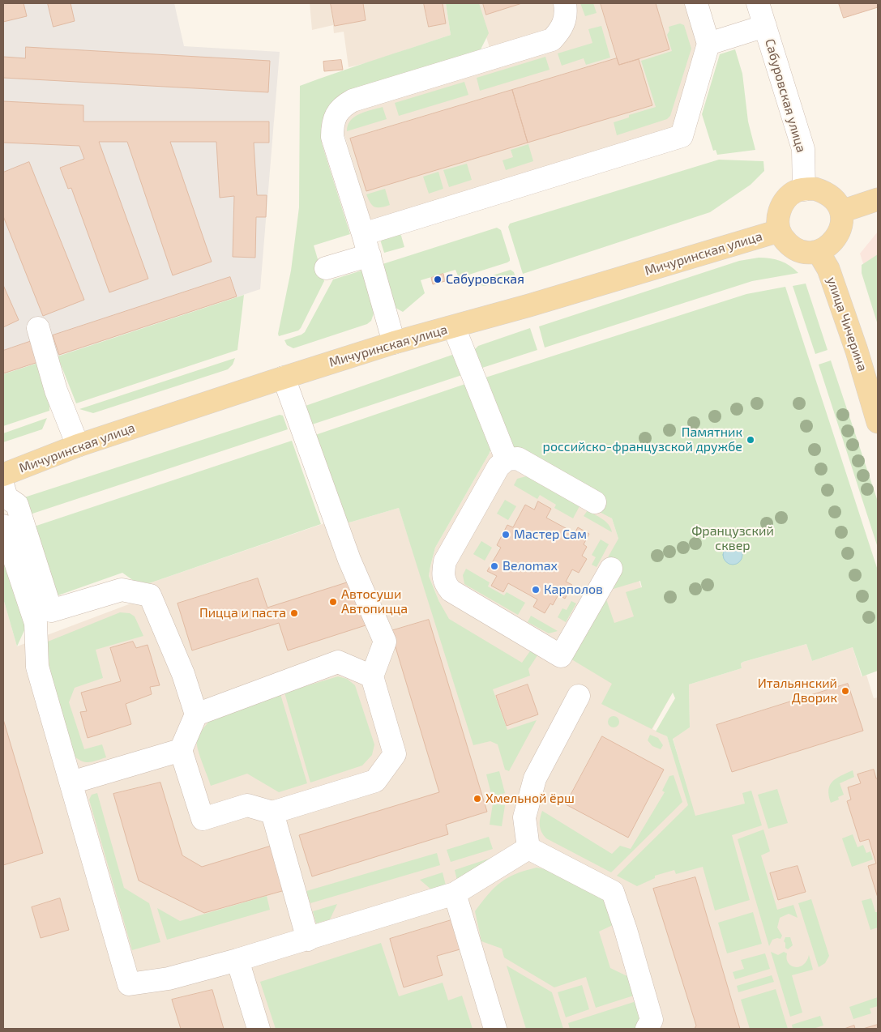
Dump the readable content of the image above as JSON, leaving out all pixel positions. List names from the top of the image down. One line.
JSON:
{"streets":{"main road":["Мичуринская улица","улица Чичерина"],"street":["Сабуровская улица"]},"crossings":[["Сабуровская улица","Мичуринская улица"],["Сабуровская улица","улица Чичерина"],["Мичуринская улица","улица Чичерина"]],"parks":["Французский сквер"],"places":["Сабуровская","Памятник российско-французской дружбе","Мастер Сам","Велоmax","Карполов","Автосуши Автопицца","Пицца и паста","Итальянский Дворик","Хмельной ёрш"]}
